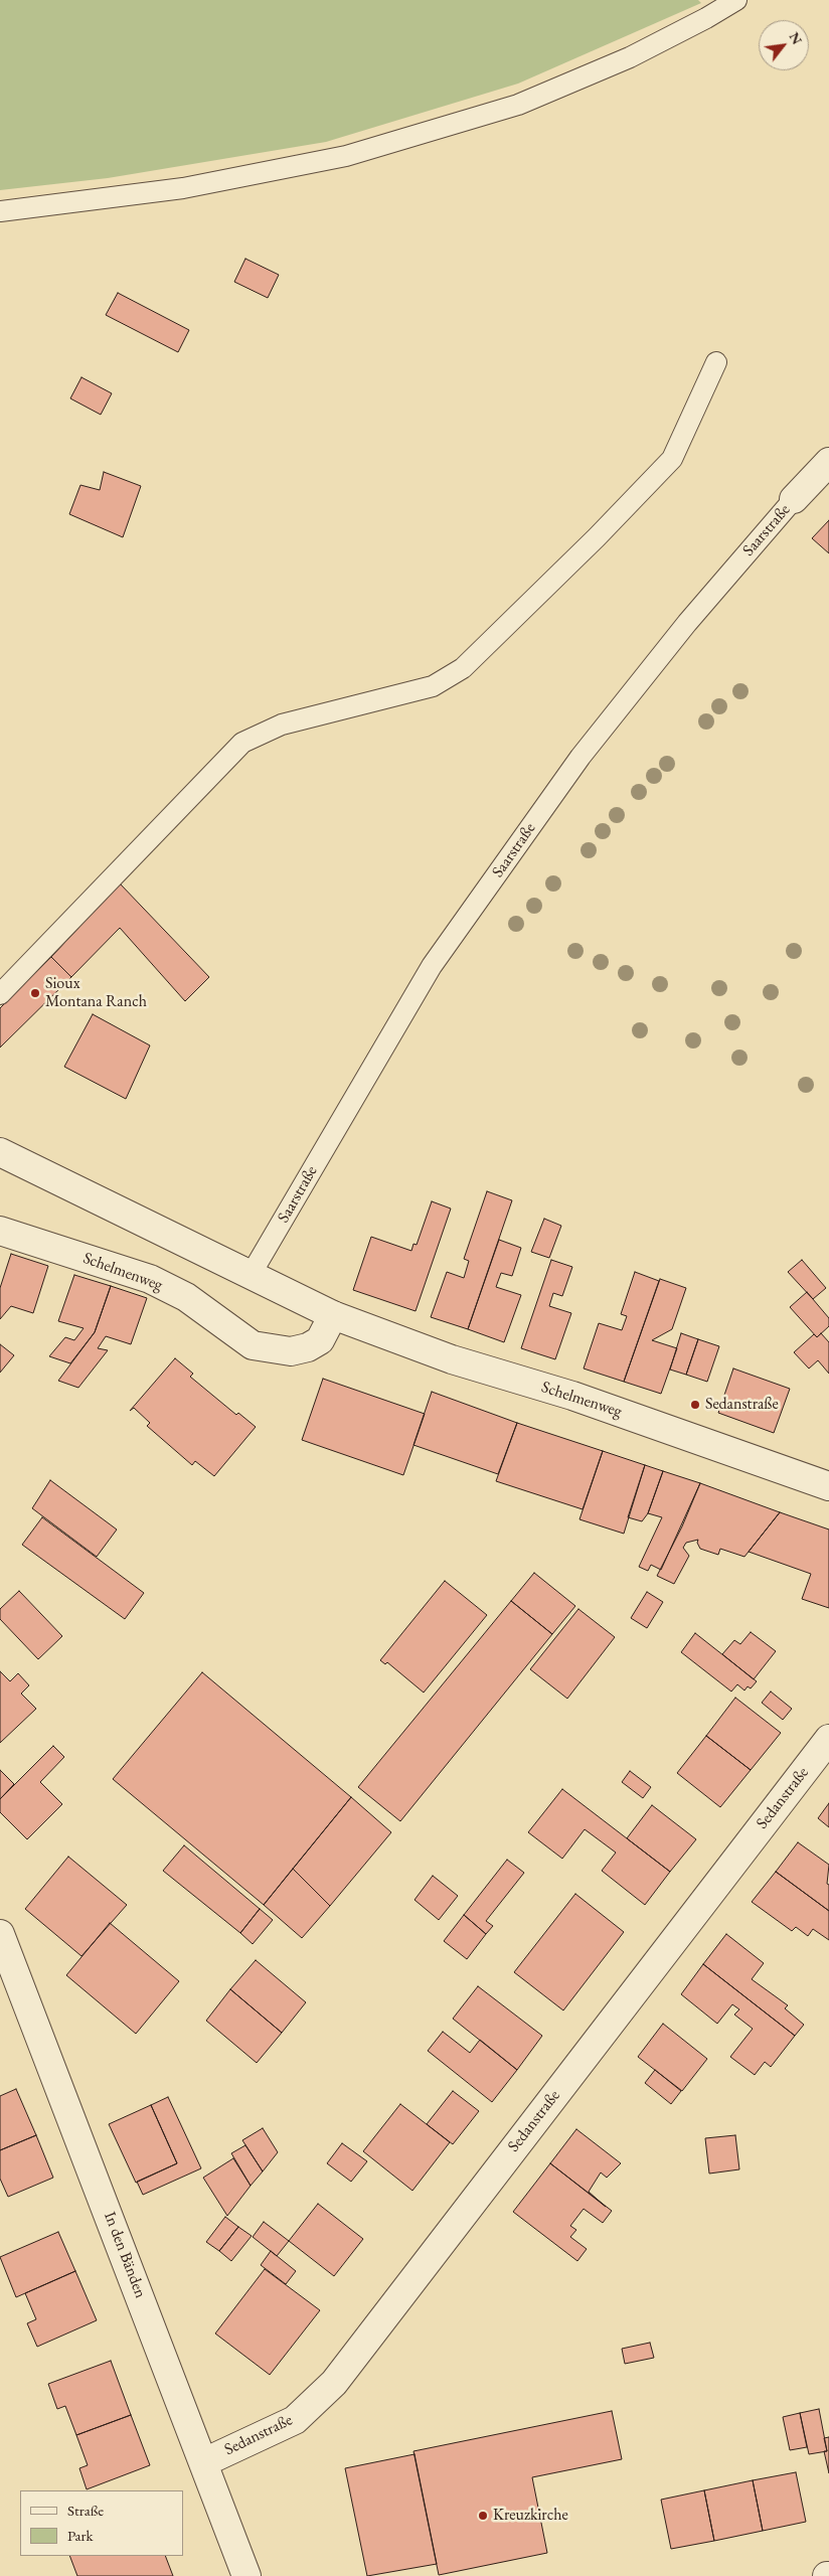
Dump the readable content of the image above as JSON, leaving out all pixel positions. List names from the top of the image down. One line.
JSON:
{"streets":{"street":["Saarstraße","Schelmenweg","Sedanstraße","In den Bänden"]},"crossings":[["Saarstraße","Schelmenweg"],["Sedanstraße","In den Bänden"]],"places":["Sioux Montana Ranch","Sedanstraße","Kreuzkirche"],"legend":["Straße","Park"],"north":"top right"}
